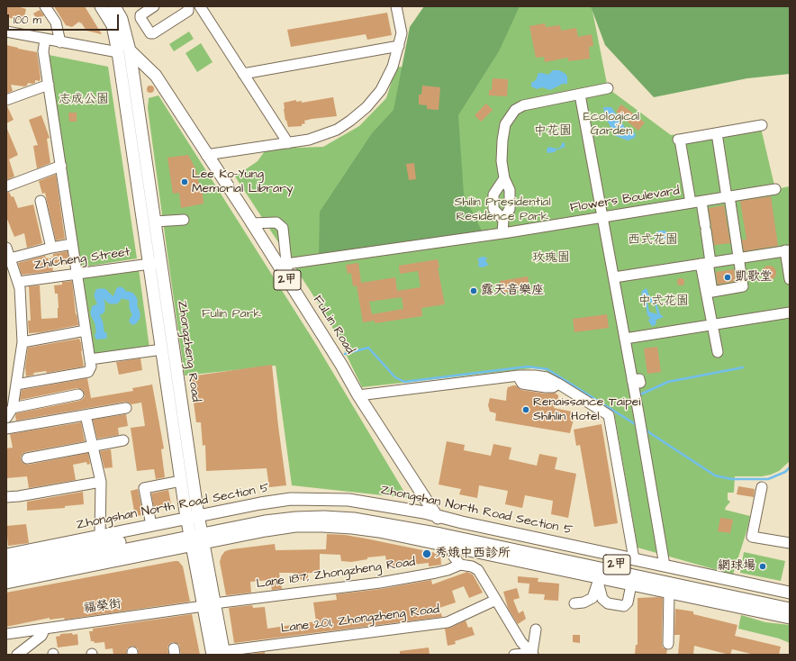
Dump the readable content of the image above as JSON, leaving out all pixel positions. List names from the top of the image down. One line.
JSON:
{"streets":{"main road":["2甲","FuLin Road","Zhongzheng Road","Zhongshan North Road Section 5"],"street":["Flowers Boulevard","ZhiCheng Street","Lane 187, Zhongzheng Road","福榮街","Lane 201, Zhongzheng Road"]},"crossings":[["ZhiCheng Street","Zhongzheng Road"],["2甲","FuLin Road"],["2甲","Zhongshan North Road Section 5"],["FuLin Road","Zhongzheng Road"],["FuLin Road","Zhongshan North Road Section 5"],["Zhongzheng Road","Zhongshan North Road Section 5"],["Zhongzheng Road","Lane 187, Zhongzheng Road"],["Zhongzheng Road","福榮街"],["Zhongzheng Road","Lane 201, Zhongzheng Road"],["Lane 187, Zhongzheng Road","福榮街"]],"parks":["志成公園","Ecological Garden","中花園","Shilin Presidential Residence Park","西式花園","玫瑰園","中式花園","Fulin Park"],"places":["Lee Ko-Yung Memorial Library","凱歌堂","露天音樂座","Renaissance Taipei Shihlin Hotel","秀娥中西診所","網球場"],"scale_bar":"100 m"}
